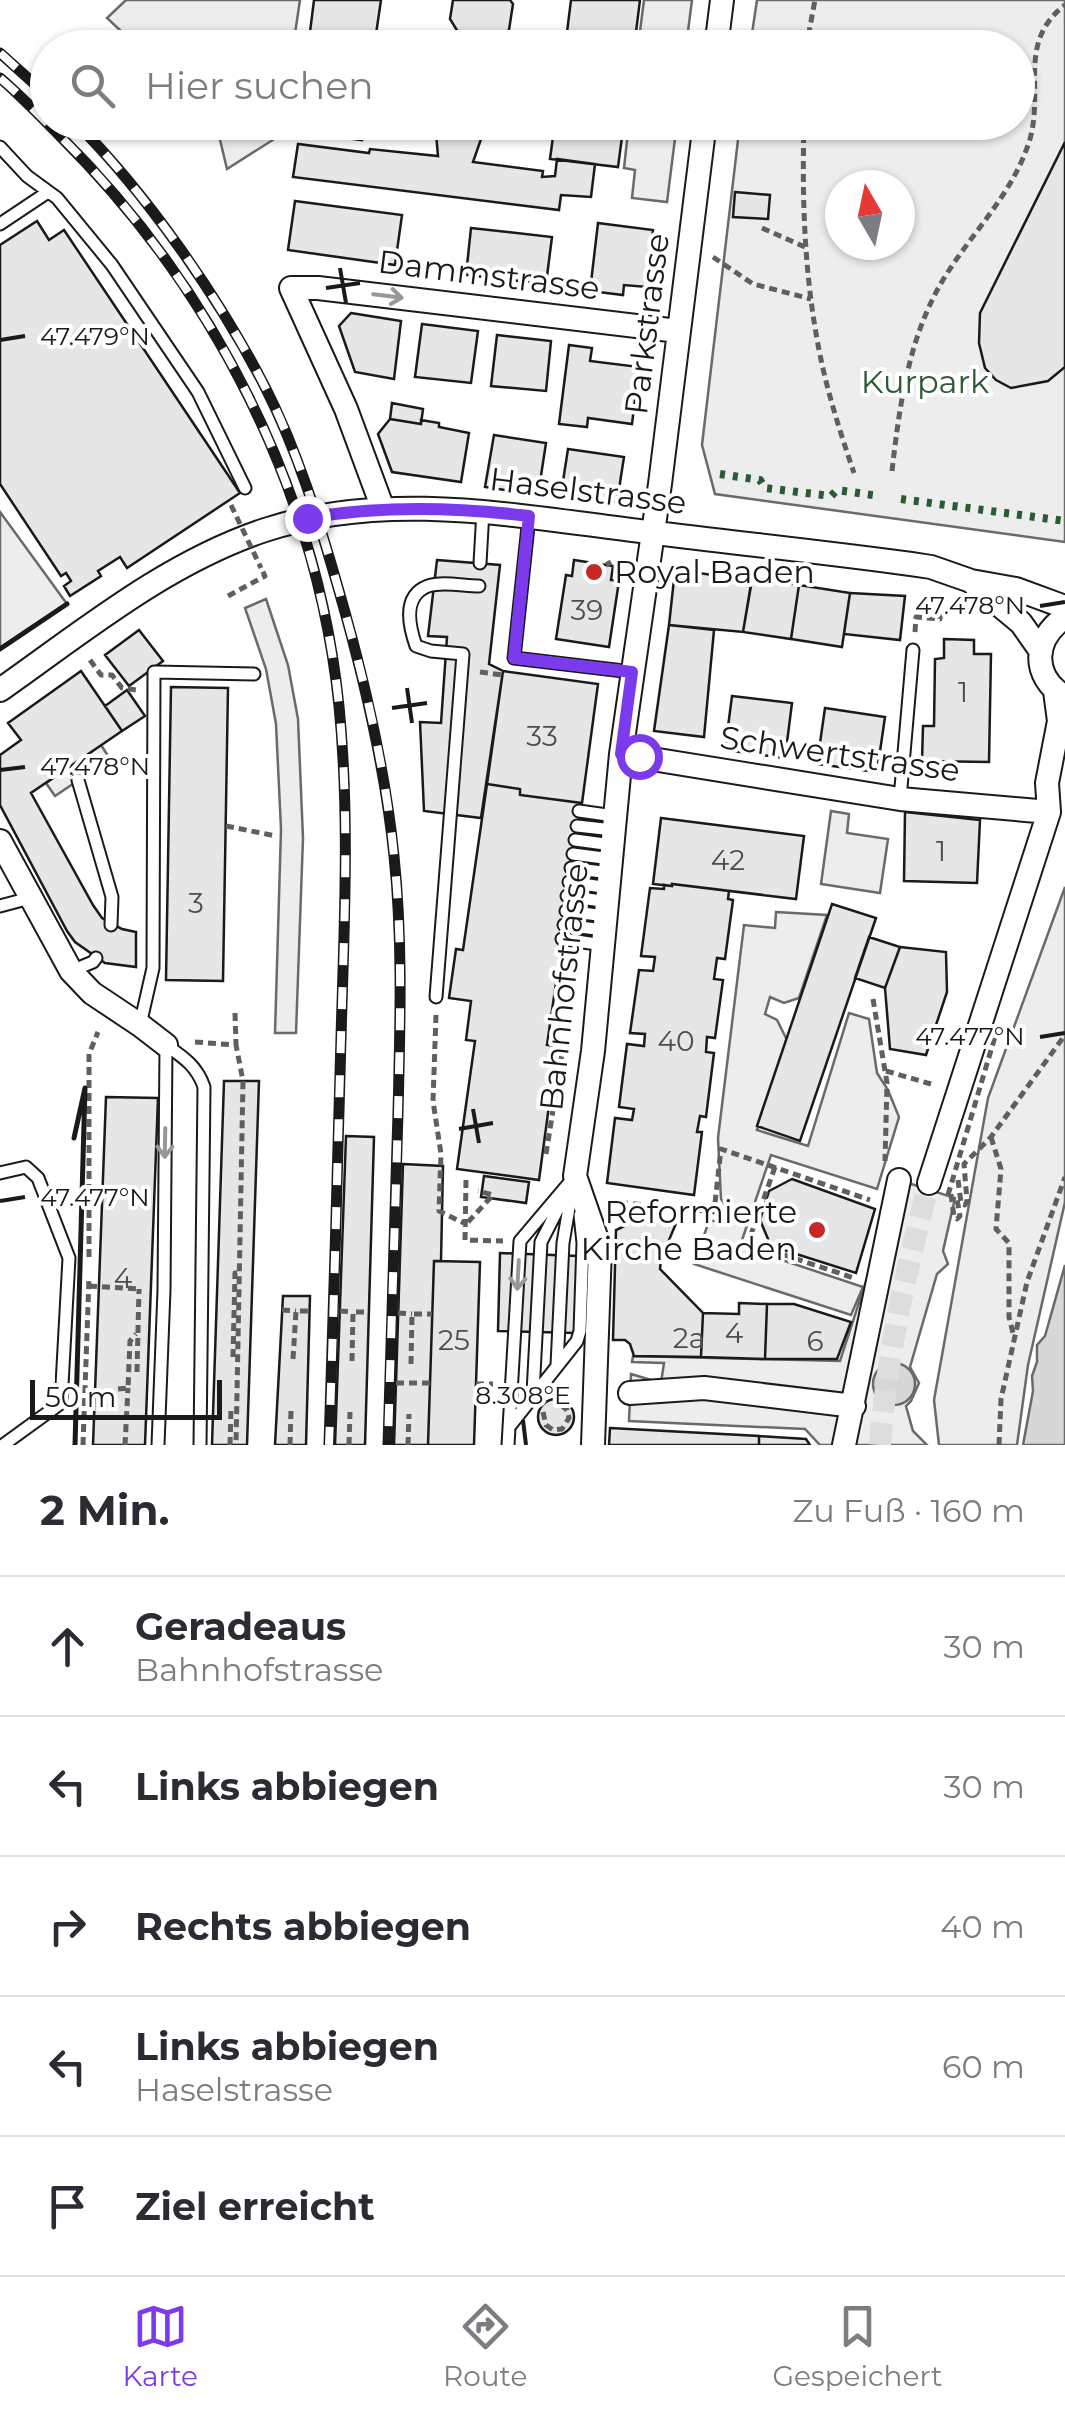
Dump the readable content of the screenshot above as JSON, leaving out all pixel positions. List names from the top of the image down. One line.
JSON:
{"streets":{"street":["Dammstrasse","Parkstrasse","Haselstrasse","Schwertstrasse","Bahnhofstrasse"]},"crossings":[["Dammstrasse","Parkstrasse"],["Dammstrasse","Haselstrasse"],["Parkstrasse","Haselstrasse"],["Parkstrasse","Bahnhofstrasse"],["Haselstrasse","Bahnhofstrasse"],["Schwertstrasse","Bahnhofstrasse"]],"parks":["Kurpark"],"places":["Royal Baden","Reformierte Kirche Baden"],"house_numbers":["39","1","33","1","42","3","40","4","4","2a","25","6"],"scale_bar":"50 m","north":"top","page":{"search":"Hier suchen","scale":"50 m","heading":["2 Min.","Zu Fuß · 160 m"],"list":[["Geradeaus","Bahnhofstrasse","30 m"],["Links abbiegen","30 m"],["Rechts abbiegen","40 m"],["Links abbiegen","Haselstrasse","60 m"],"Ziel erreicht"],"nav":["Karte","Route","Gespeichert"]},"coordinates":["47.479°N","47.478°N","47.477°N","8.308°E"]}
